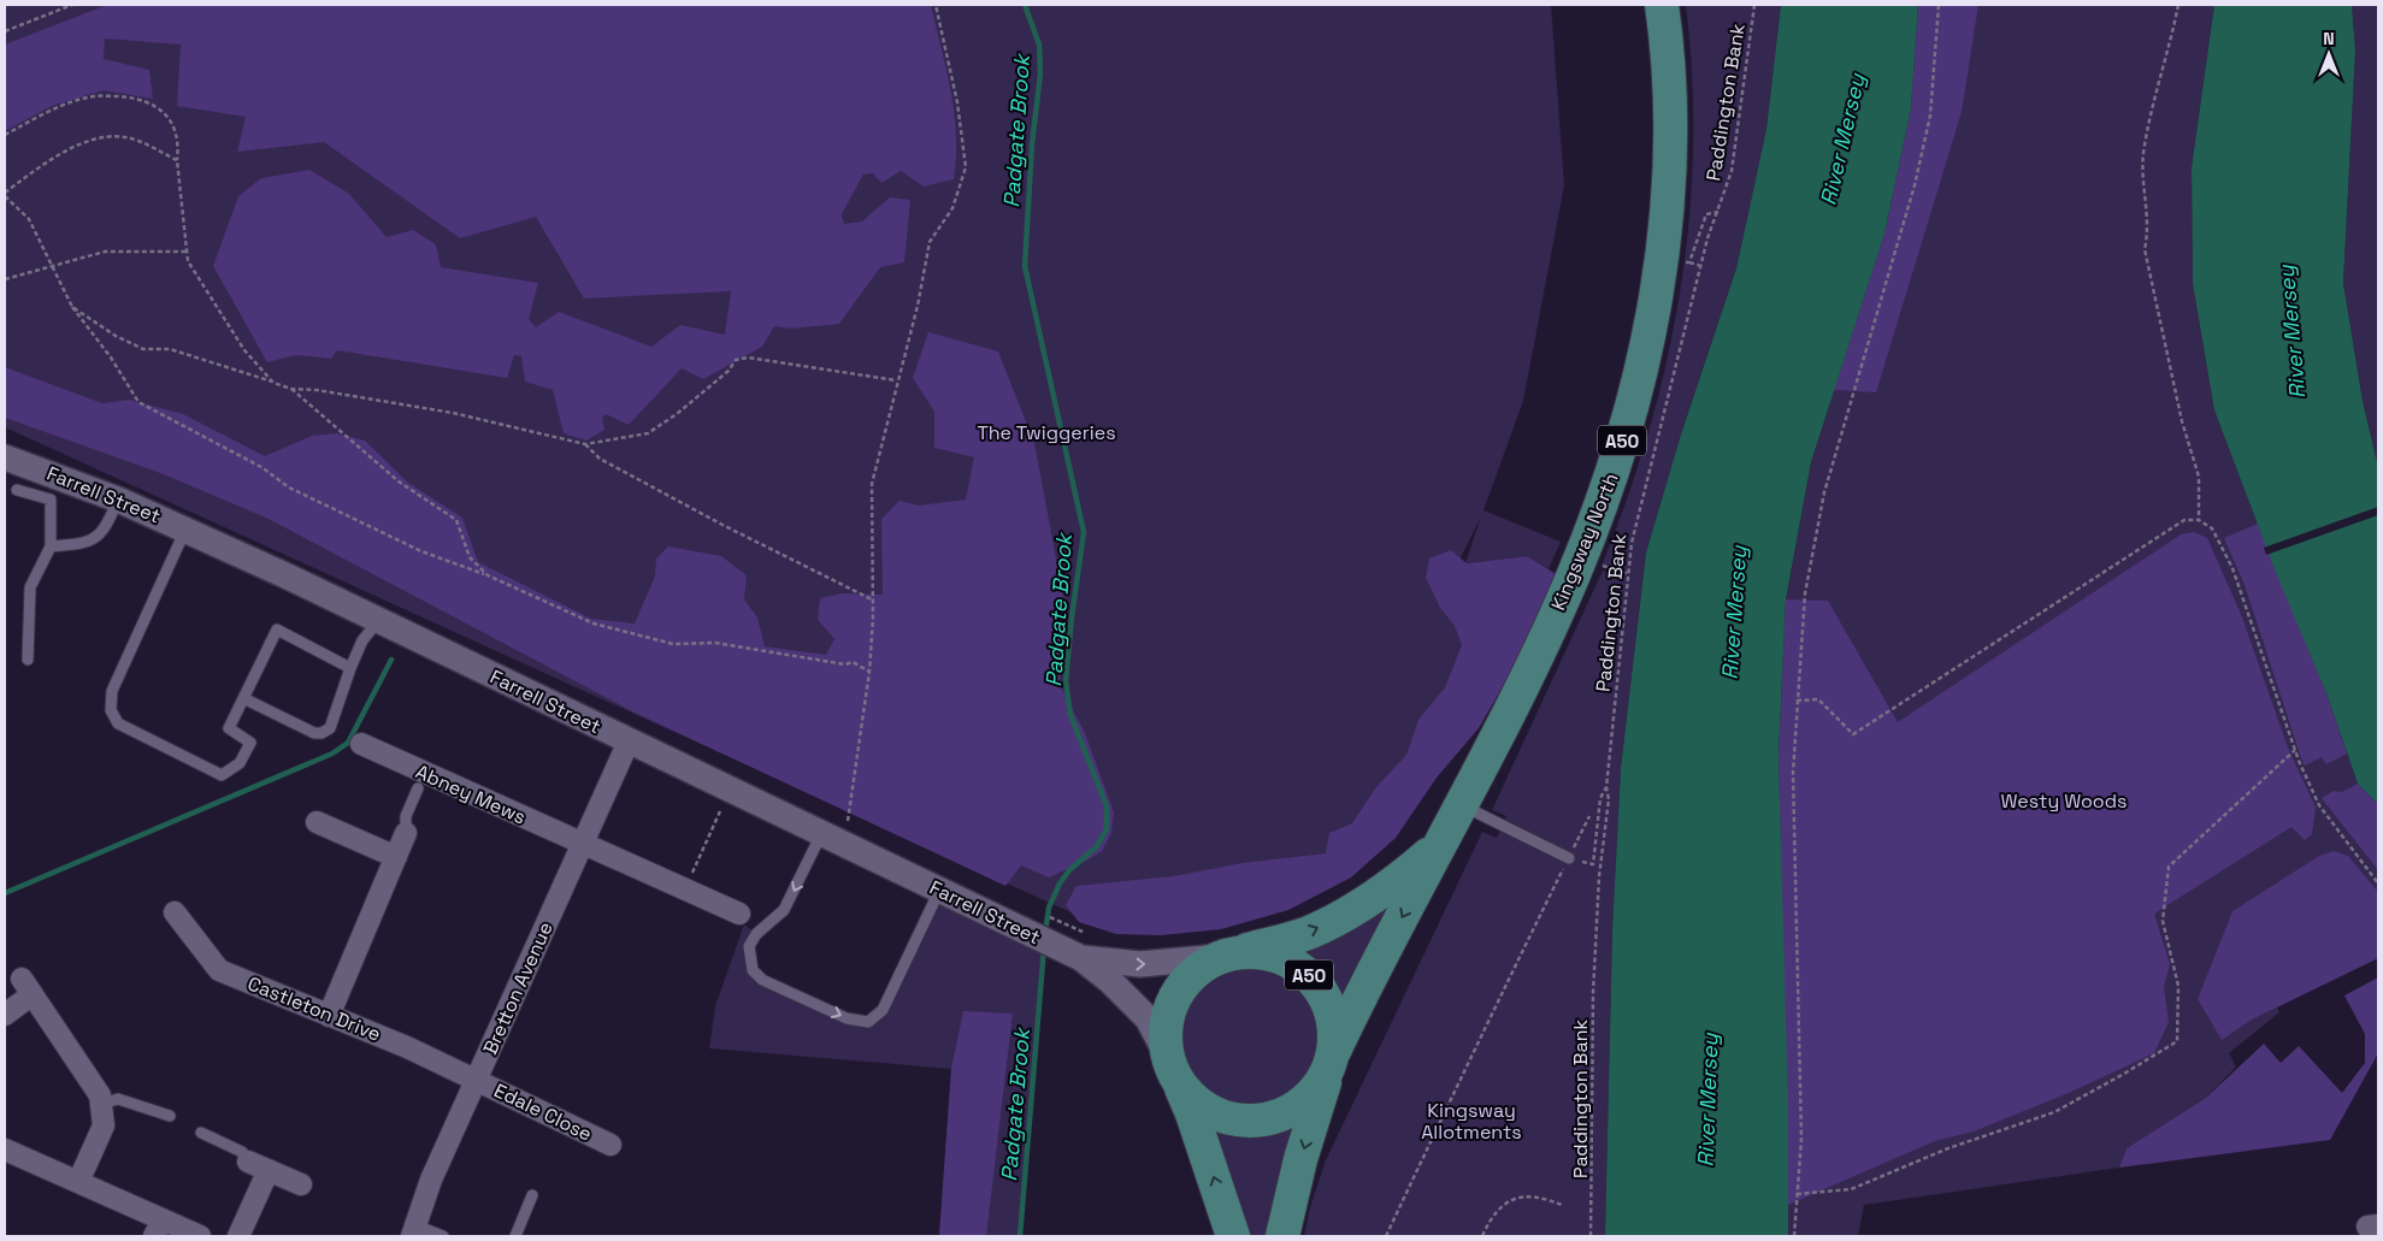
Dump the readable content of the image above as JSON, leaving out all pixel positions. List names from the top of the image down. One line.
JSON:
{"streets":{"main road":["A50","Kingsway North"],"street":["Farrell Street","Abney Mews","Bretton Avenue","Castleton Drive","Edale Close"],"path":["Paddington Bank"]},"crossings":[["A50","Farrell Street"],["A50","Kingsway North"],["Farrell Street","Kingsway North"],["Farrell Street","Bretton Avenue"],["Abney Mews","Bretton Avenue"],["Bretton Avenue","Castleton Drive"],["Bretton Avenue","Edale Close"],["Castleton Drive","Edale Close"]],"water":["Padgate Brook","River Mersey"],"parks":["The Twiggeries","Westy Woods","Kingsway Allotments"],"north":"top"}
